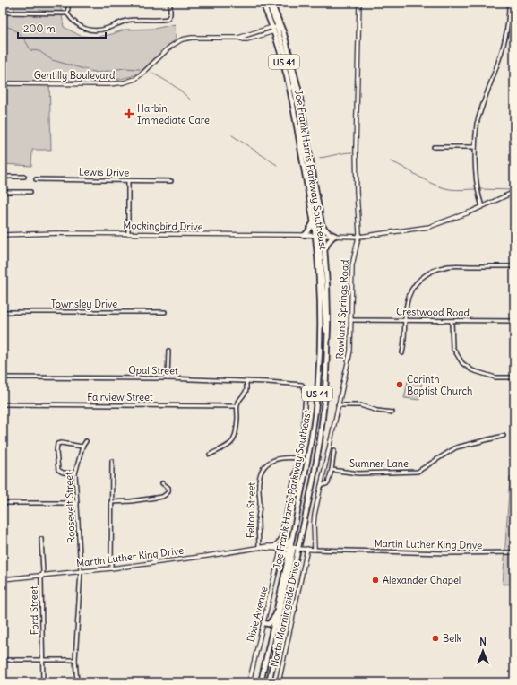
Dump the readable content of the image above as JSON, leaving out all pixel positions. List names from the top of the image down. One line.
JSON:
{"streets":{"main road":["US 41","Joe Frank Harris Parkway Southeast"],"street":["Gentilly Boulevard","Lewis Drive","Mockingbird Drive","Townsley Drive","Rowland Springs Road","Crestwood Road","Opal Street","Fairview Street","Sumner Lane","Roosevelt Street","Felton Street","Martin Luther King Drive","Ford Street","Dixie Avenue","North Morningside Drive"]},"crossings":[["Gentilly Boulevard","Joe Frank Harris Parkway Southeast"],["Joe Frank Harris Parkway Southeast","Mockingbird Drive"],["Joe Frank Harris Parkway Southeast","Martin Luther King Drive"],["Mockingbird Drive","Rowland Springs Road"],["Rowland Springs Road","Crestwood Road"],["Rowland Springs Road","Martin Luther King Drive"],["Opal Street","Felton Street"],["Roosevelt Street","Martin Luther King Drive"],["Felton Street","Martin Luther King Drive"],["Martin Luther King Drive","Ford Street"],["Martin Luther King Drive","Dixie Avenue"],["Martin Luther King Drive","North Morningside Drive"]],"places":{"health":["Harbin Immediate Care"],"other":["Corinth Baptist Church","Alexander Chapel","Belk"]},"scale_bar":"200 m","north":"top"}
